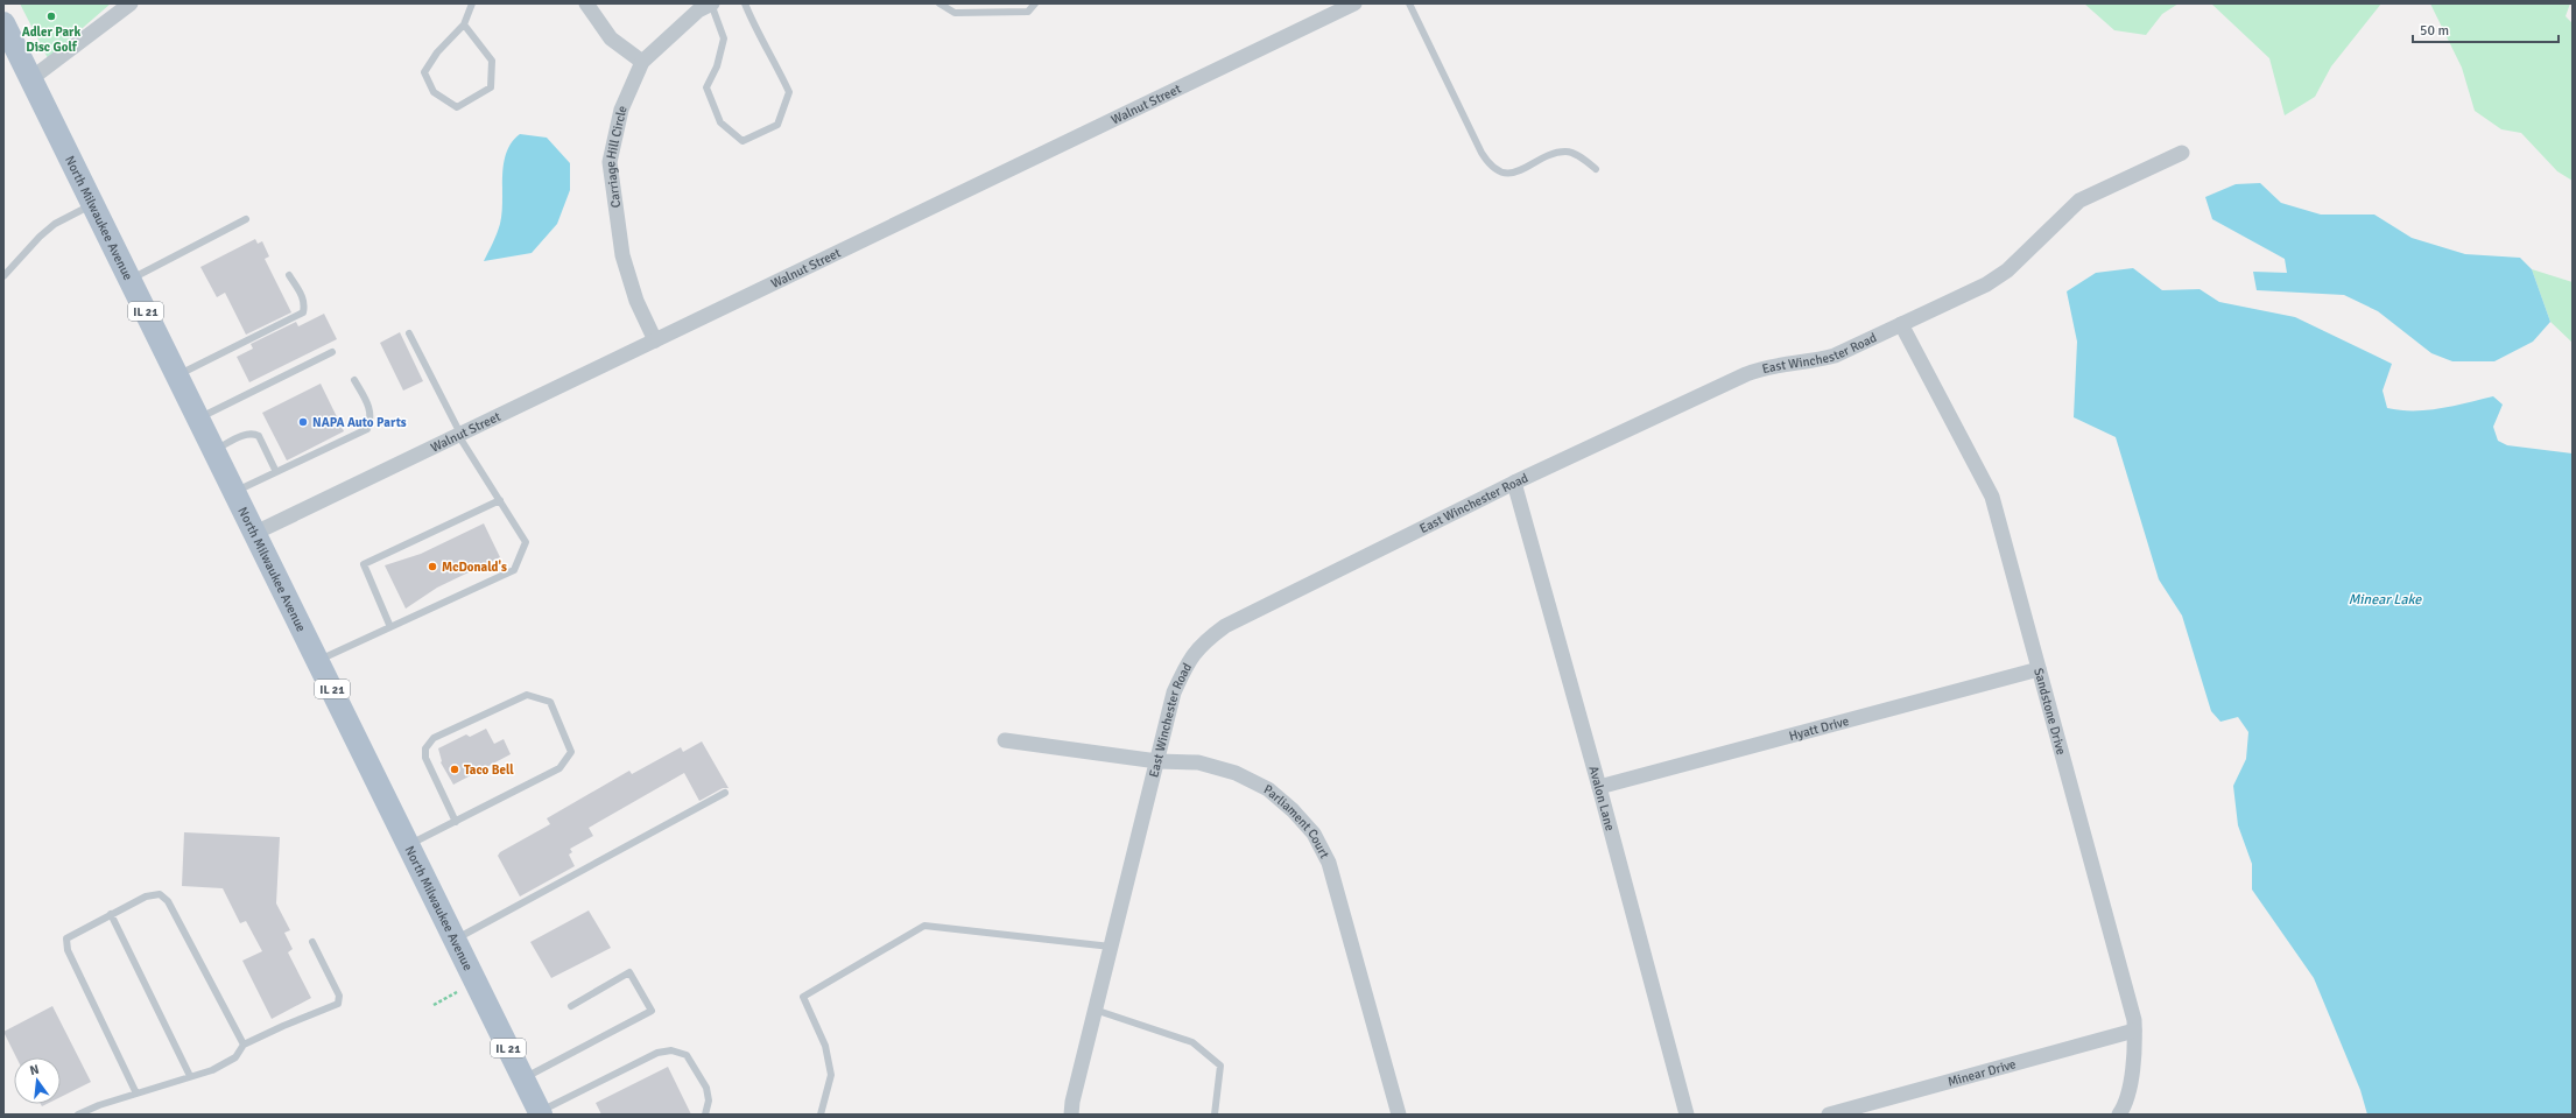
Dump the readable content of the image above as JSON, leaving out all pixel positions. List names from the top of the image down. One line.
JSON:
{"streets":{"main road":["North Milwaukee Avenue","IL 21"],"street":["Walnut Street","Carriage Hill Circle","East Winchester Road","Sandstone Drive","Hyatt Drive","Avalon Lane","Parliament Court","Minear Drive"]},"crossings":[["Walnut Street","Carriage Hill Circle"],["Walnut Street","North Milwaukee Avenue"],["East Winchester Road","Sandstone Drive"],["East Winchester Road","Avalon Lane"],["East Winchester Road","Parliament Court"],["Sandstone Drive","Hyatt Drive"],["Sandstone Drive","Minear Drive"],["Hyatt Drive","Avalon Lane"]],"water":["Minear Lake"],"places":["Adler Park Disc Golf","NAPA Auto Parts","McDonald's","Taco Bell"],"scale_bar":"50 m","north":"top"}
